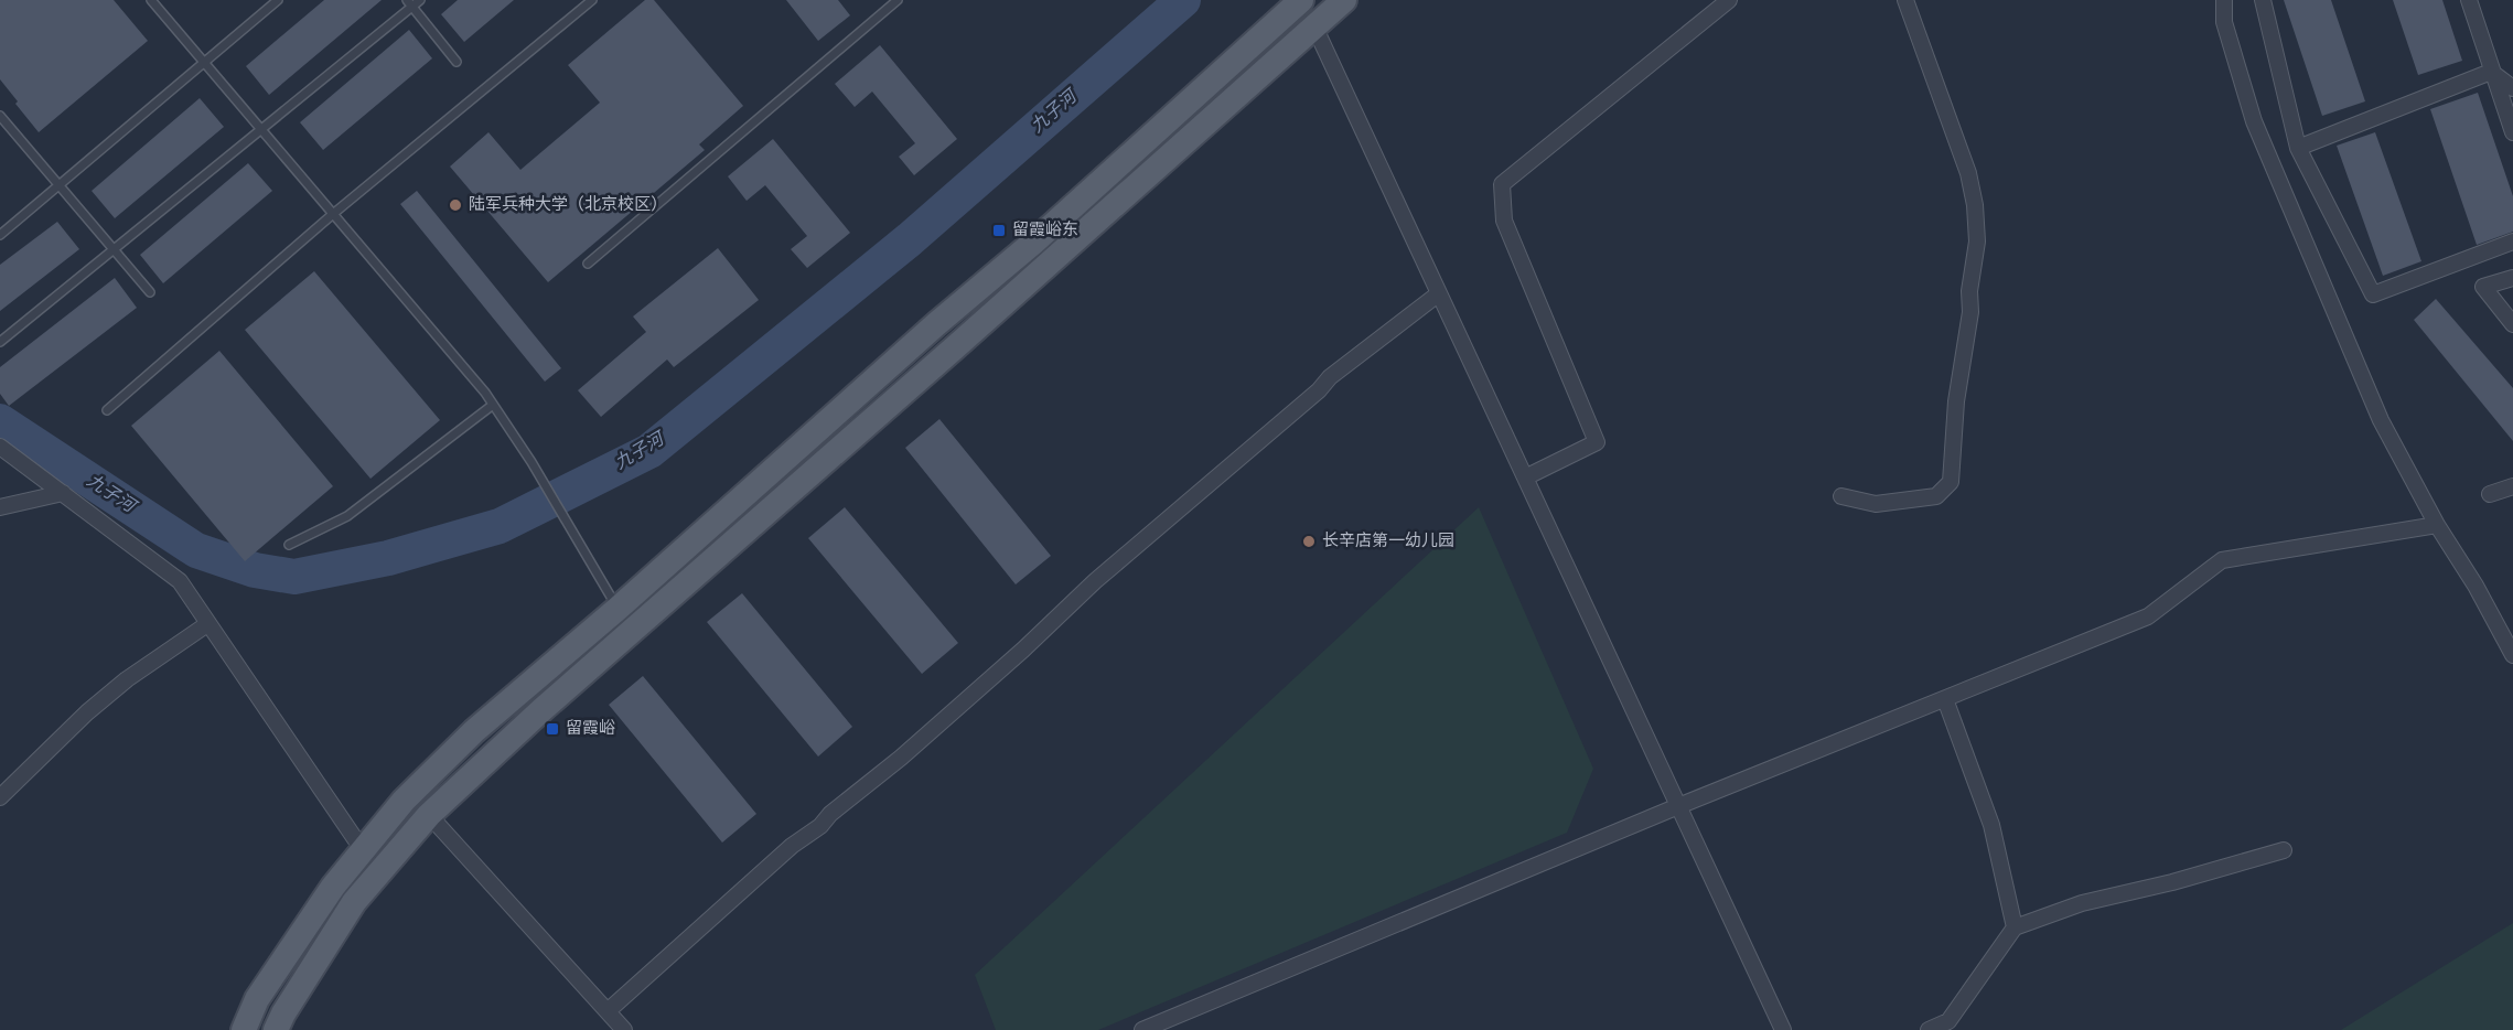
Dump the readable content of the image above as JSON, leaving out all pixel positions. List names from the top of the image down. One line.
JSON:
{"water":["九子河"],"places":{"other":["陆军兵种大学（北京校区）","长辛店第一幼儿园"],"transit":["留霞峪东","留霞峪"]}}
